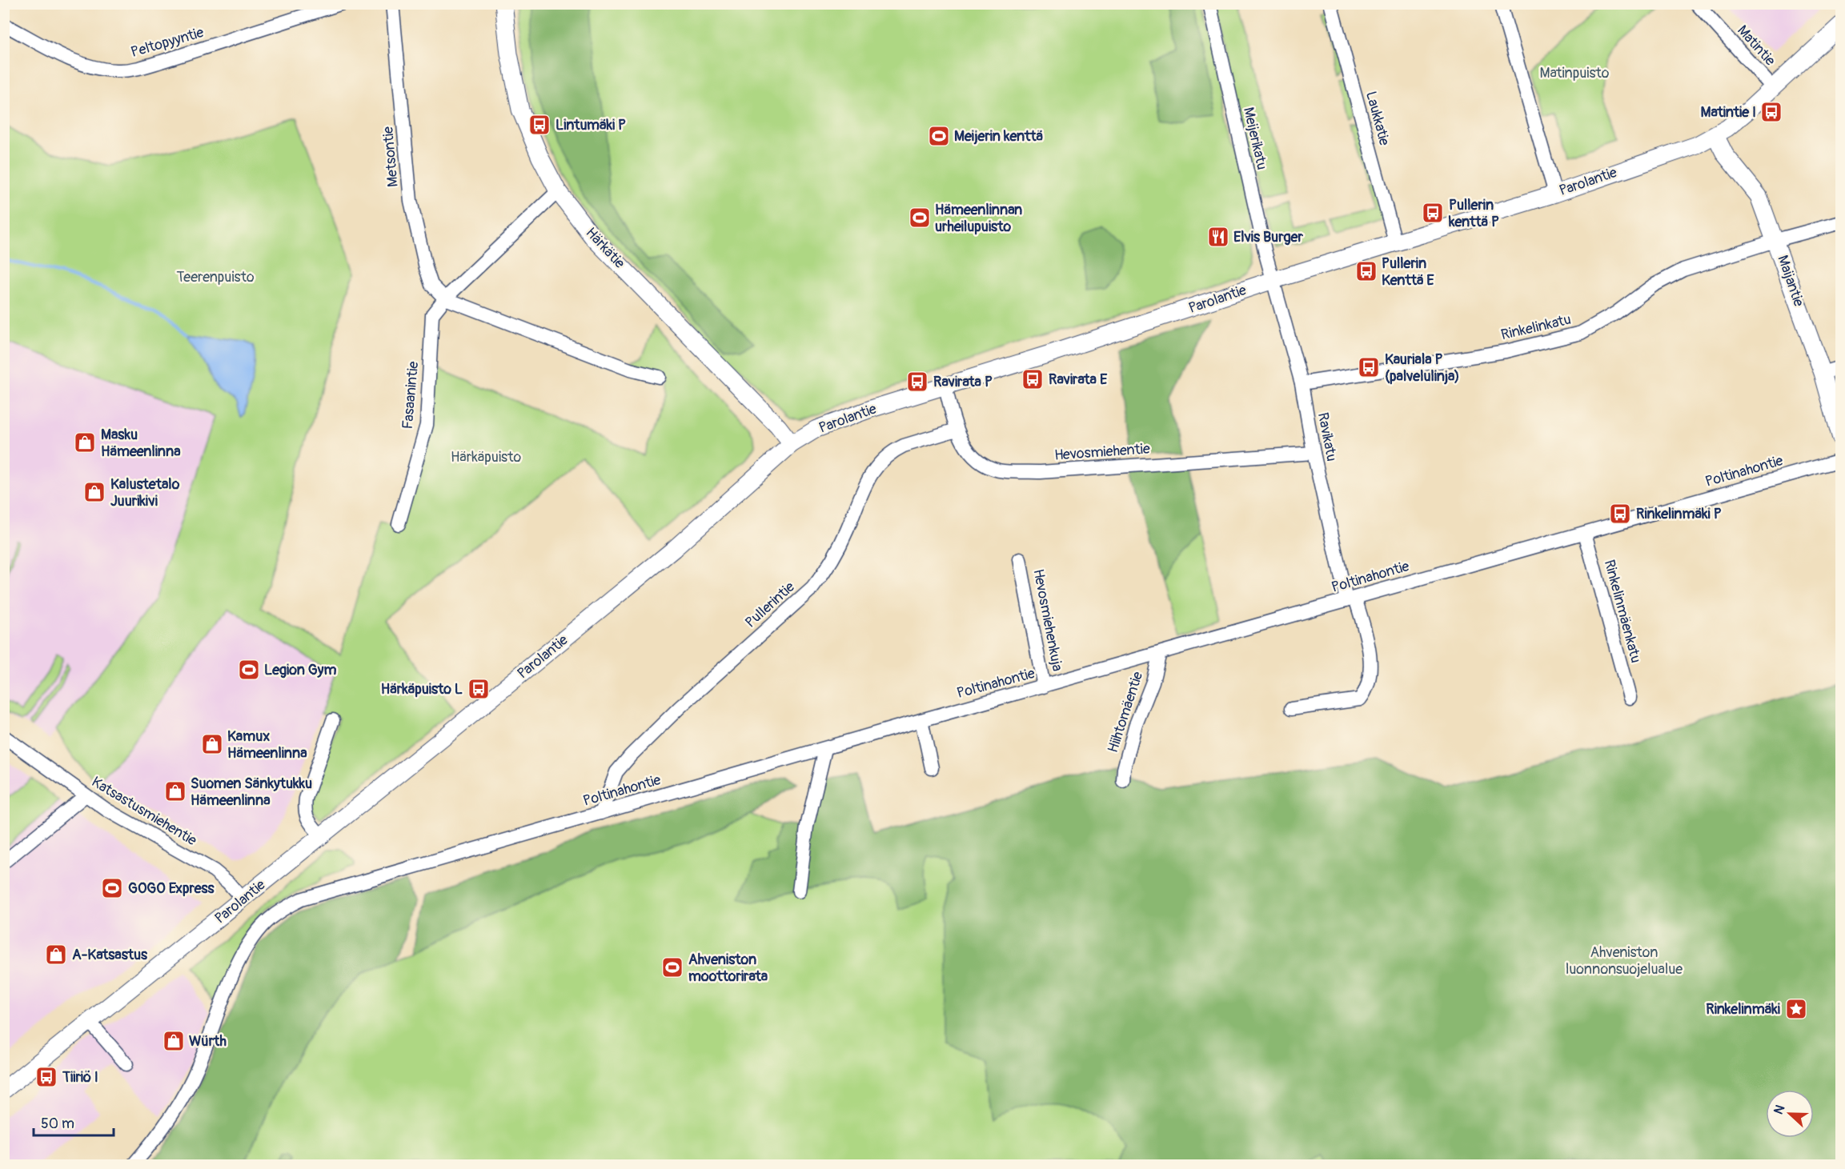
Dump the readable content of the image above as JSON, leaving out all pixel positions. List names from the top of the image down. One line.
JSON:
{"streets":{"main road":["Parolantie","Härkätie","Maijantie"],"street":["Peltopyyntie","Matintie","Laukkatie","Meijerikatu","Metsontie","Rinkelinkatu","Fasaanintie","Ravikatu","Hevosmiehentie","Poltinahontie","Pullerintie","Rinkelinmäenkatu","Hevosmiehenkuja","Hiihtomäentie","Katsastusmiehentie"]},"crossings":[["Matintie","Parolantie"],["Laukkatie","Parolantie"],["Meijerikatu","Parolantie"],["Meijerikatu","Ravikatu"],["Metsontie","Fasaanintie"],["Parolantie","Härkätie"],["Parolantie","Maijantie"],["Parolantie","Ravikatu"],["Parolantie","Hevosmiehentie"],["Parolantie","Katsastusmiehentie"],["Maijantie","Rinkelinkatu"],["Rinkelinkatu","Ravikatu"],["Ravikatu","Hevosmiehentie"],["Ravikatu","Poltinahontie"],["Hevosmiehentie","Pullerintie"],["Poltinahontie","Pullerintie"],["Poltinahontie","Rinkelinmäenkatu"],["Poltinahontie","Hevosmiehenkuja"],["Poltinahontie","Hiihtomäentie"]],"parks":["Matinpuisto","Teerenpuisto","Härkäpuisto","Ahveniston luonnonsuojelualue"],"places":{"bus stop":["Matintie I","Lintumäki P","Pullerin kenttä P","Pullerin Kenttä E","Kauriala P (palvelulinja)","Ravirata E","Ravirata P","Rinkelinmäki P","Härkäpuisto L","Tiiriö I"],"sports":["Meijerin kenttä","Hämeenlinnan urheilupuisto","Legion Gym","GOGO Express","Ahveniston moottorirata"],"restaurant":["Elvis Burger"],"shop":["Masku Hämeenlinna","Kalustetalo Juurikivi","Kamux Hämeenlinna","Suomen Sänkytukku Hämeenlinna","A-Katsastus","Würth"],"place":["Rinkelinmäki"]},"scale_bar":"50 m","north":"left"}
